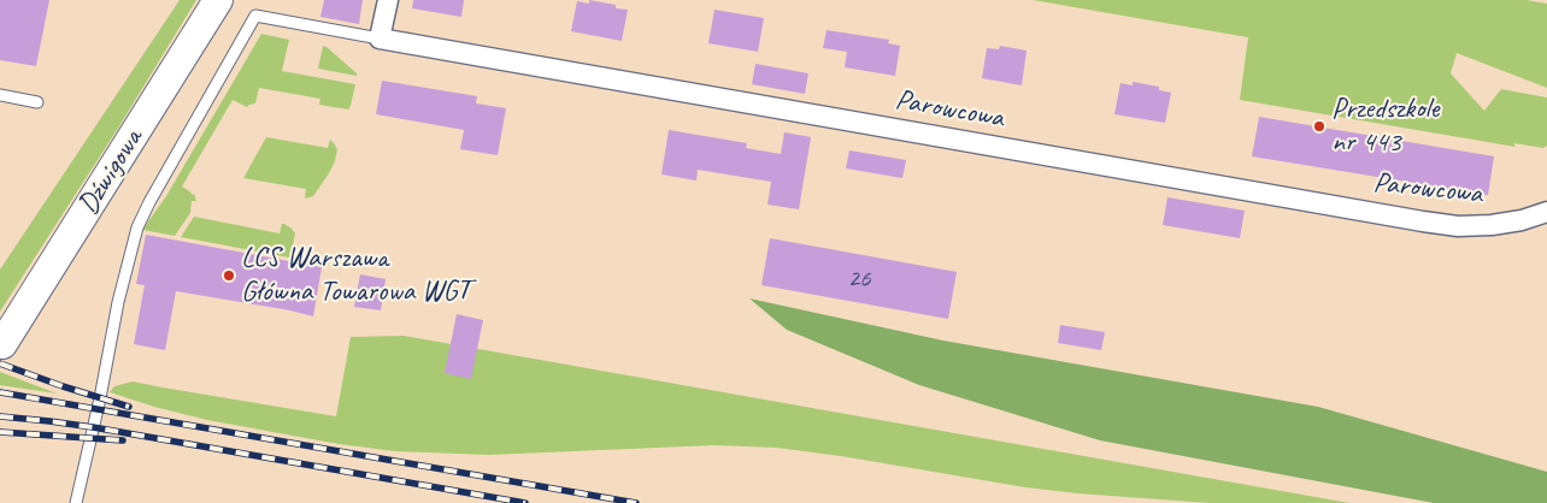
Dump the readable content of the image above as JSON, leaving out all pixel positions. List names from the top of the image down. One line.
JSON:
{"streets":{"main road":["Dźwigowa"],"street":["Parowcowa"]},"places":["Przedszkole nr 443","LCS Warszawa Główna Towarowa WGT"],"house_numbers":["26"]}
